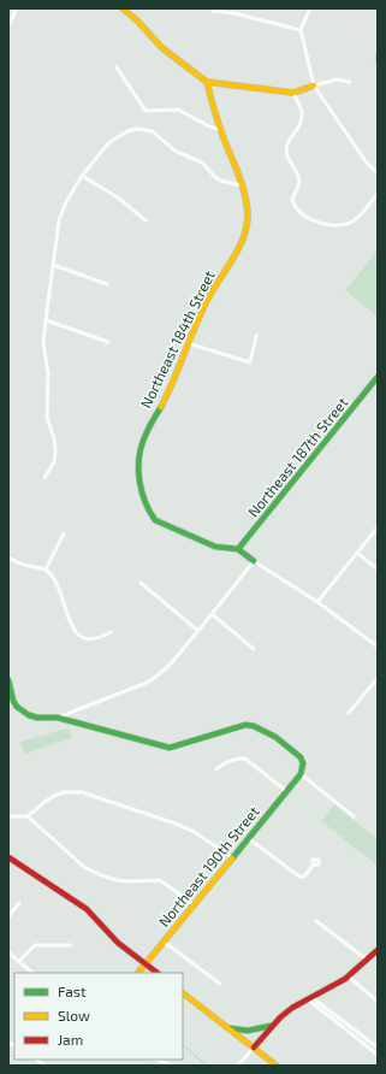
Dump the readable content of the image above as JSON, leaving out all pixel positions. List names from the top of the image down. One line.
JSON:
{"streets":{"street":["Northeast 184th Street","Northeast 187th Street","Northeast 190th Street"]},"crossings":[["Northeast 184th Street","Northeast 187th Street"]],"legend":["Fast","Slow","Jam"]}
